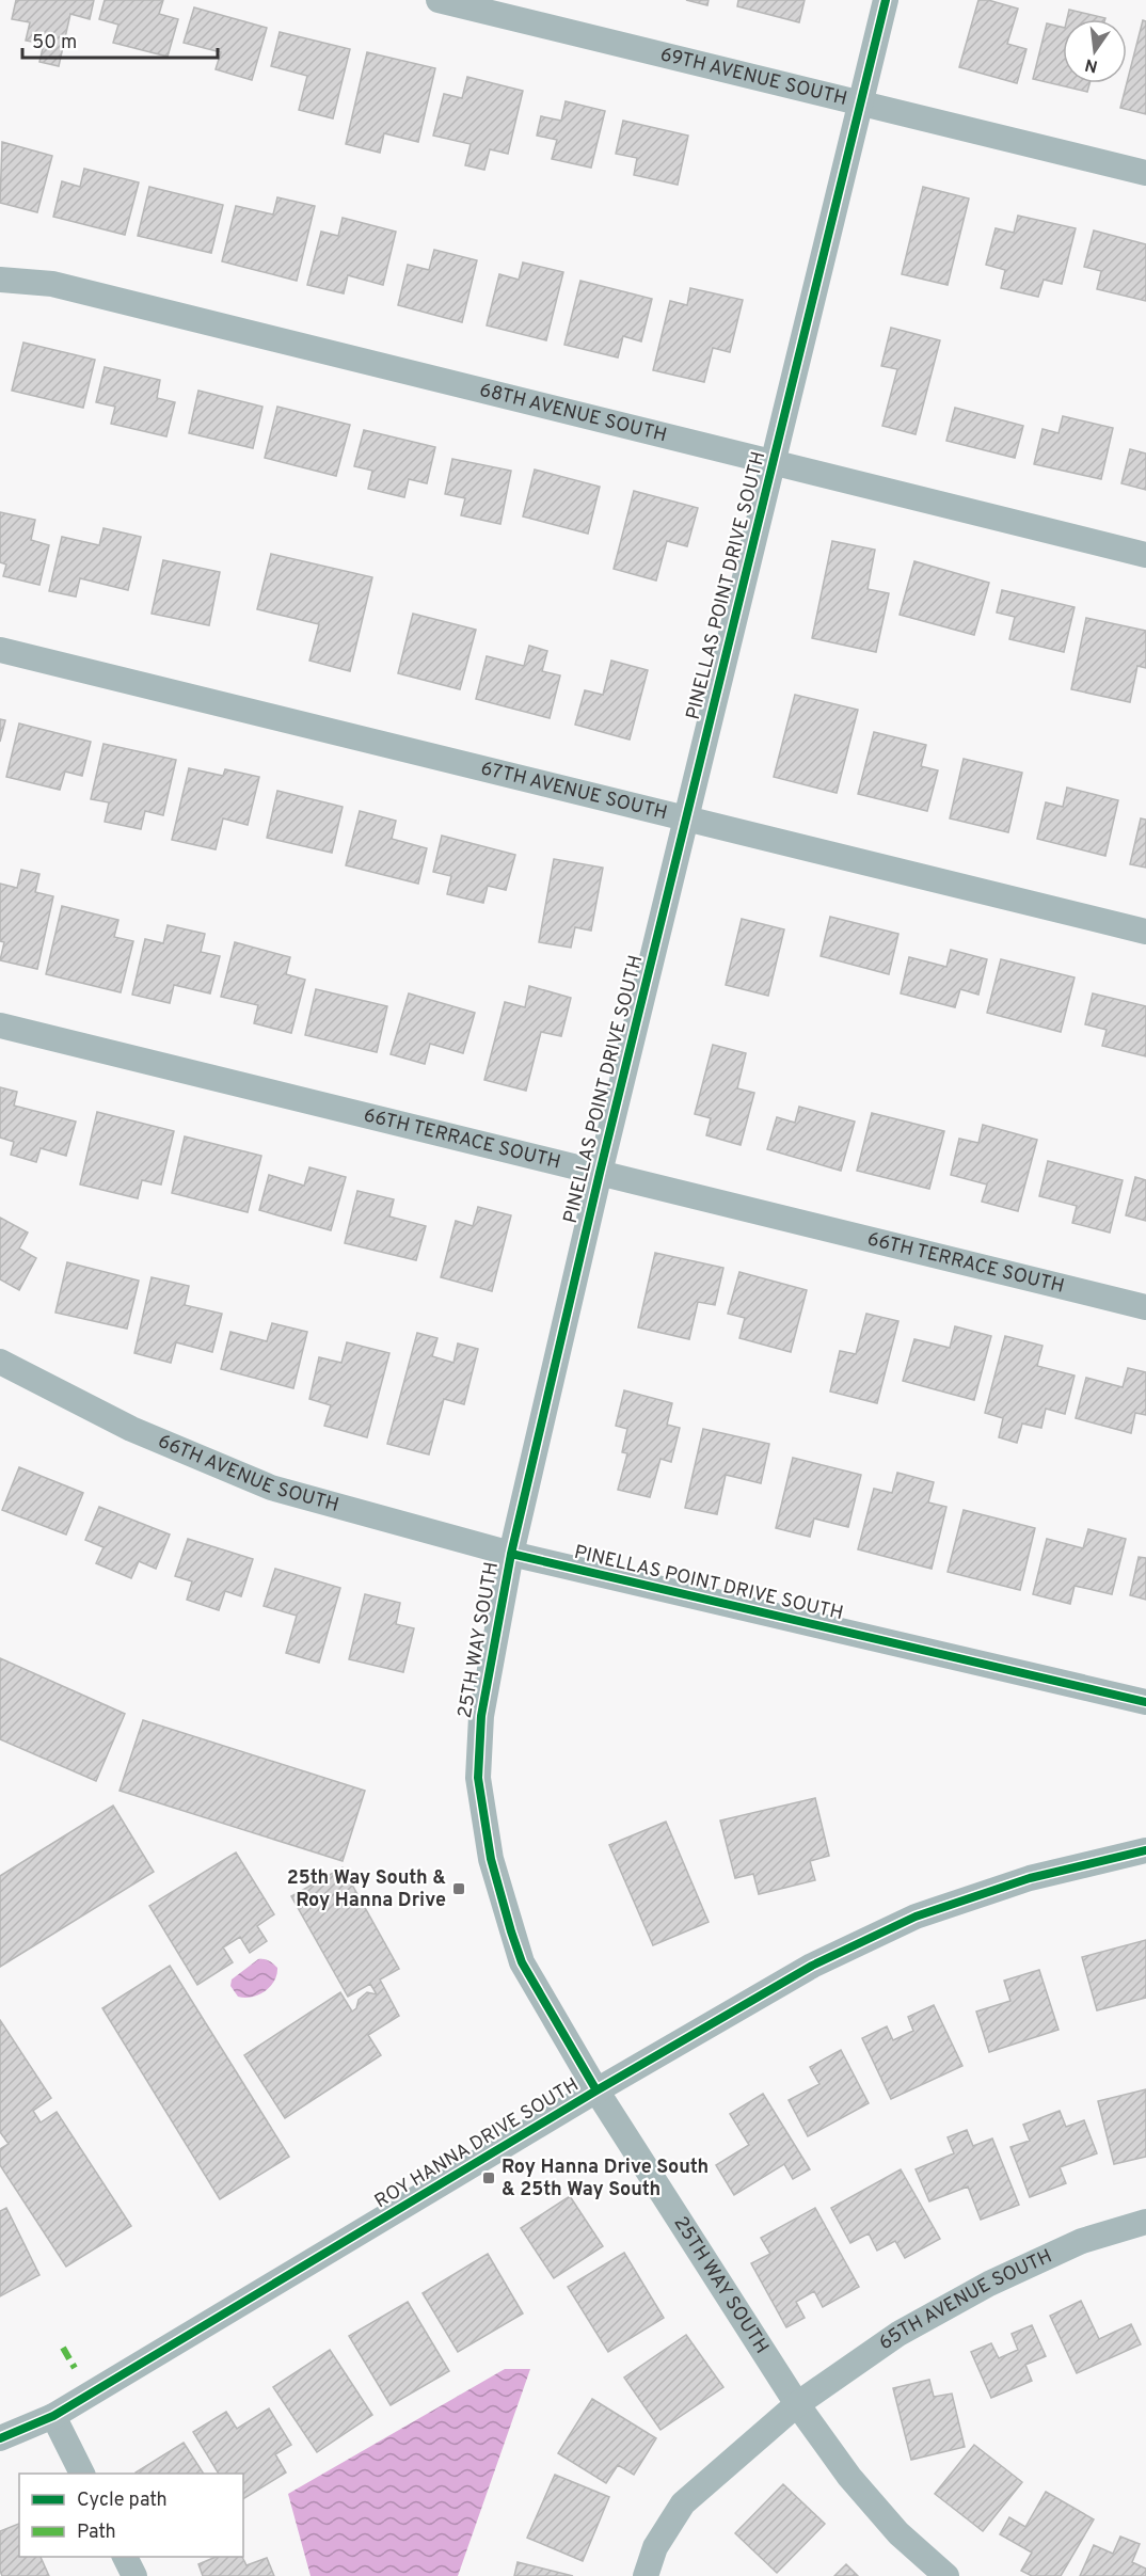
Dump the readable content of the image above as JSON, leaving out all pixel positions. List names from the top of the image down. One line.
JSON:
{"streets":{"street":["69TH AVENUE SOUTH","68TH AVENUE SOUTH","PINELLAS POINT DRIVE SOUTH","67TH AVENUE SOUTH","66TH TERRACE SOUTH","66TH AVENUE SOUTH","25TH WAY SOUTH","ROY HANNA DRIVE SOUTH","65TH AVENUE SOUTH"]},"crossings":[["69TH AVENUE SOUTH","PINELLAS POINT DRIVE SOUTH"],["68TH AVENUE SOUTH","PINELLAS POINT DRIVE SOUTH"],["PINELLAS POINT DRIVE SOUTH","67TH AVENUE SOUTH"],["PINELLAS POINT DRIVE SOUTH","66TH TERRACE SOUTH"],["PINELLAS POINT DRIVE SOUTH","66TH AVENUE SOUTH"],["PINELLAS POINT DRIVE SOUTH","25TH WAY SOUTH"],["66TH AVENUE SOUTH","25TH WAY SOUTH"],["25TH WAY SOUTH","ROY HANNA DRIVE SOUTH"],["25TH WAY SOUTH","65TH AVENUE SOUTH"]],"places":{"transit":["25th Way South & Roy Hanna Drive","Roy Hanna Drive South & 25th Way South"]},"legend":["Cycle path","Path"],"scale_bar":"50 m","north":"bottom"}
